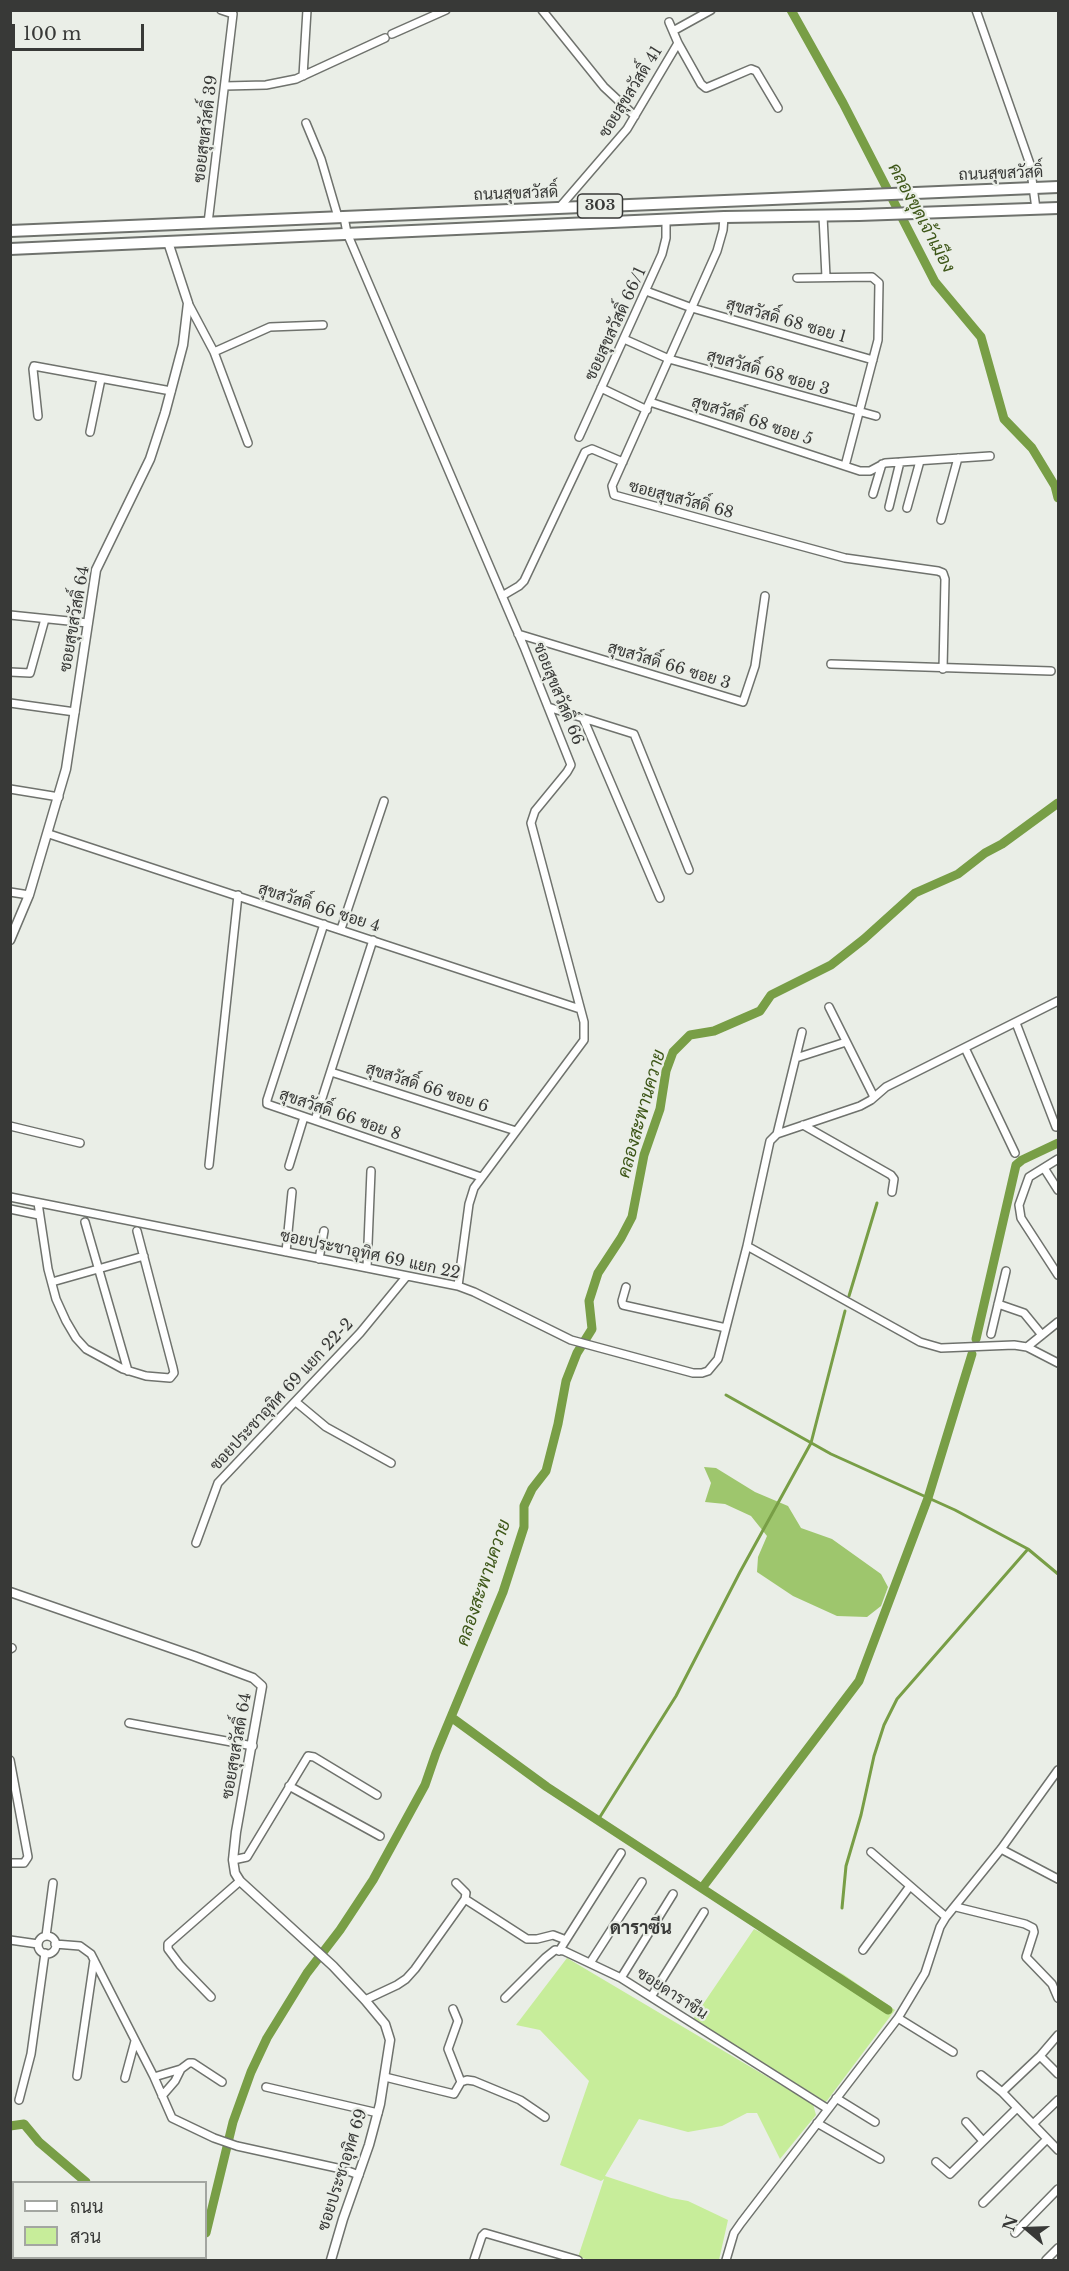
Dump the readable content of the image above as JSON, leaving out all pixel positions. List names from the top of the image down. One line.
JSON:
{"streets":{"main road":["ถนนสุขสวัสดิ์","303"],"street":["ซอยสุขสวัสดิ์ 41","ซอยสุขสวัสดิ์ 39","สุขสวัสดิ์ 68 ซอย 1","ซอยสุขสวัสดิ์ 66/1","สุขสวัสดิ์ 68 ซอย 3","สุขสวัสดิ์ 68 ซอย 5","ซอยสุขสวัสดิ์ 68","ซอยสุขสวัสดิ์ 64","สุขสวัสดิ์ 66 ซอย 3","ซอยสุขสวัสดิ์ 66","สุขสวัสดิ์ 66 ซอย 4","สุขสวัสดิ์ 66 ซอย 6","สุขสวัสดิ์ 66 ซอย 8","ซอยประชาอุทิศ 69 แยก 22","ซอยประชาอุทิศ 69 แยก 22-2","ซอยดาราซีน","ซอยประชาอุทิศ 69"]},"crossings":[["ซอยสุขสวัสดิ์ 41","ถนนสุขสวัสดิ์"],["ซอยสุขสวัสดิ์ 39","ถนนสุขสวัสดิ์"],["ถนนสุขสวัสดิ์","ซอยสุขสวัสดิ์ 66/1"],["ถนนสุขสวัสดิ์","ซอยสุขสวัสดิ์ 68"],["ถนนสุขสวัสดิ์","ซอยสุขสวัสดิ์ 64"],["ถนนสุขสวัสดิ์","ซอยสุขสวัสดิ์ 66"],["สุขสวัสดิ์ 68 ซอย 1","ซอยสุขสวัสดิ์ 66/1"],["สุขสวัสดิ์ 68 ซอย 1","ซอยสุขสวัสดิ์ 68"],["ซอยสุขสวัสดิ์ 66/1","สุขสวัสดิ์ 68 ซอย 3"],["สุขสวัสดิ์ 68 ซอย 3","ซอยสุขสวัสดิ์ 68"],["สุขสวัสดิ์ 68 ซอย 5","ซอยสุขสวัสดิ์ 68"],["ซอยสุขสวัสดิ์ 64","สุขสวัสดิ์ 66 ซอย 4"],["ซอยสุขสวัสดิ์ 64","ซอยประชาอุทิศ 69"],["สุขสวัสดิ์ 66 ซอย 3","ซอยสุขสวัสดิ์ 66"],["ซอยสุขสวัสดิ์ 66","สุขสวัสดิ์ 66 ซอย 4"],["ซอยสุขสวัสดิ์ 66","สุขสวัสดิ์ 66 ซอย 6"],["ซอยสุขสวัสดิ์ 66","สุขสวัสดิ์ 66 ซอย 8"],["ซอยสุขสวัสดิ์ 66","ซอยประชาอุทิศ 69 แยก 22"],["สุขสวัสดิ์ 66 ซอย 4","สุขสวัสดิ์ 66 ซอย 8"],["ซอยประชาอุทิศ 69 แยก 22","ซอยประชาอุทิศ 69 แยก 22-2"]],"districts":["ดาราซีน"],"water":["คลองขุดเจ้าเมือง","คลองสะพานควาย"],"legend":["ถนน","สวน"],"scale_bar":"100 m","north":"left"}
